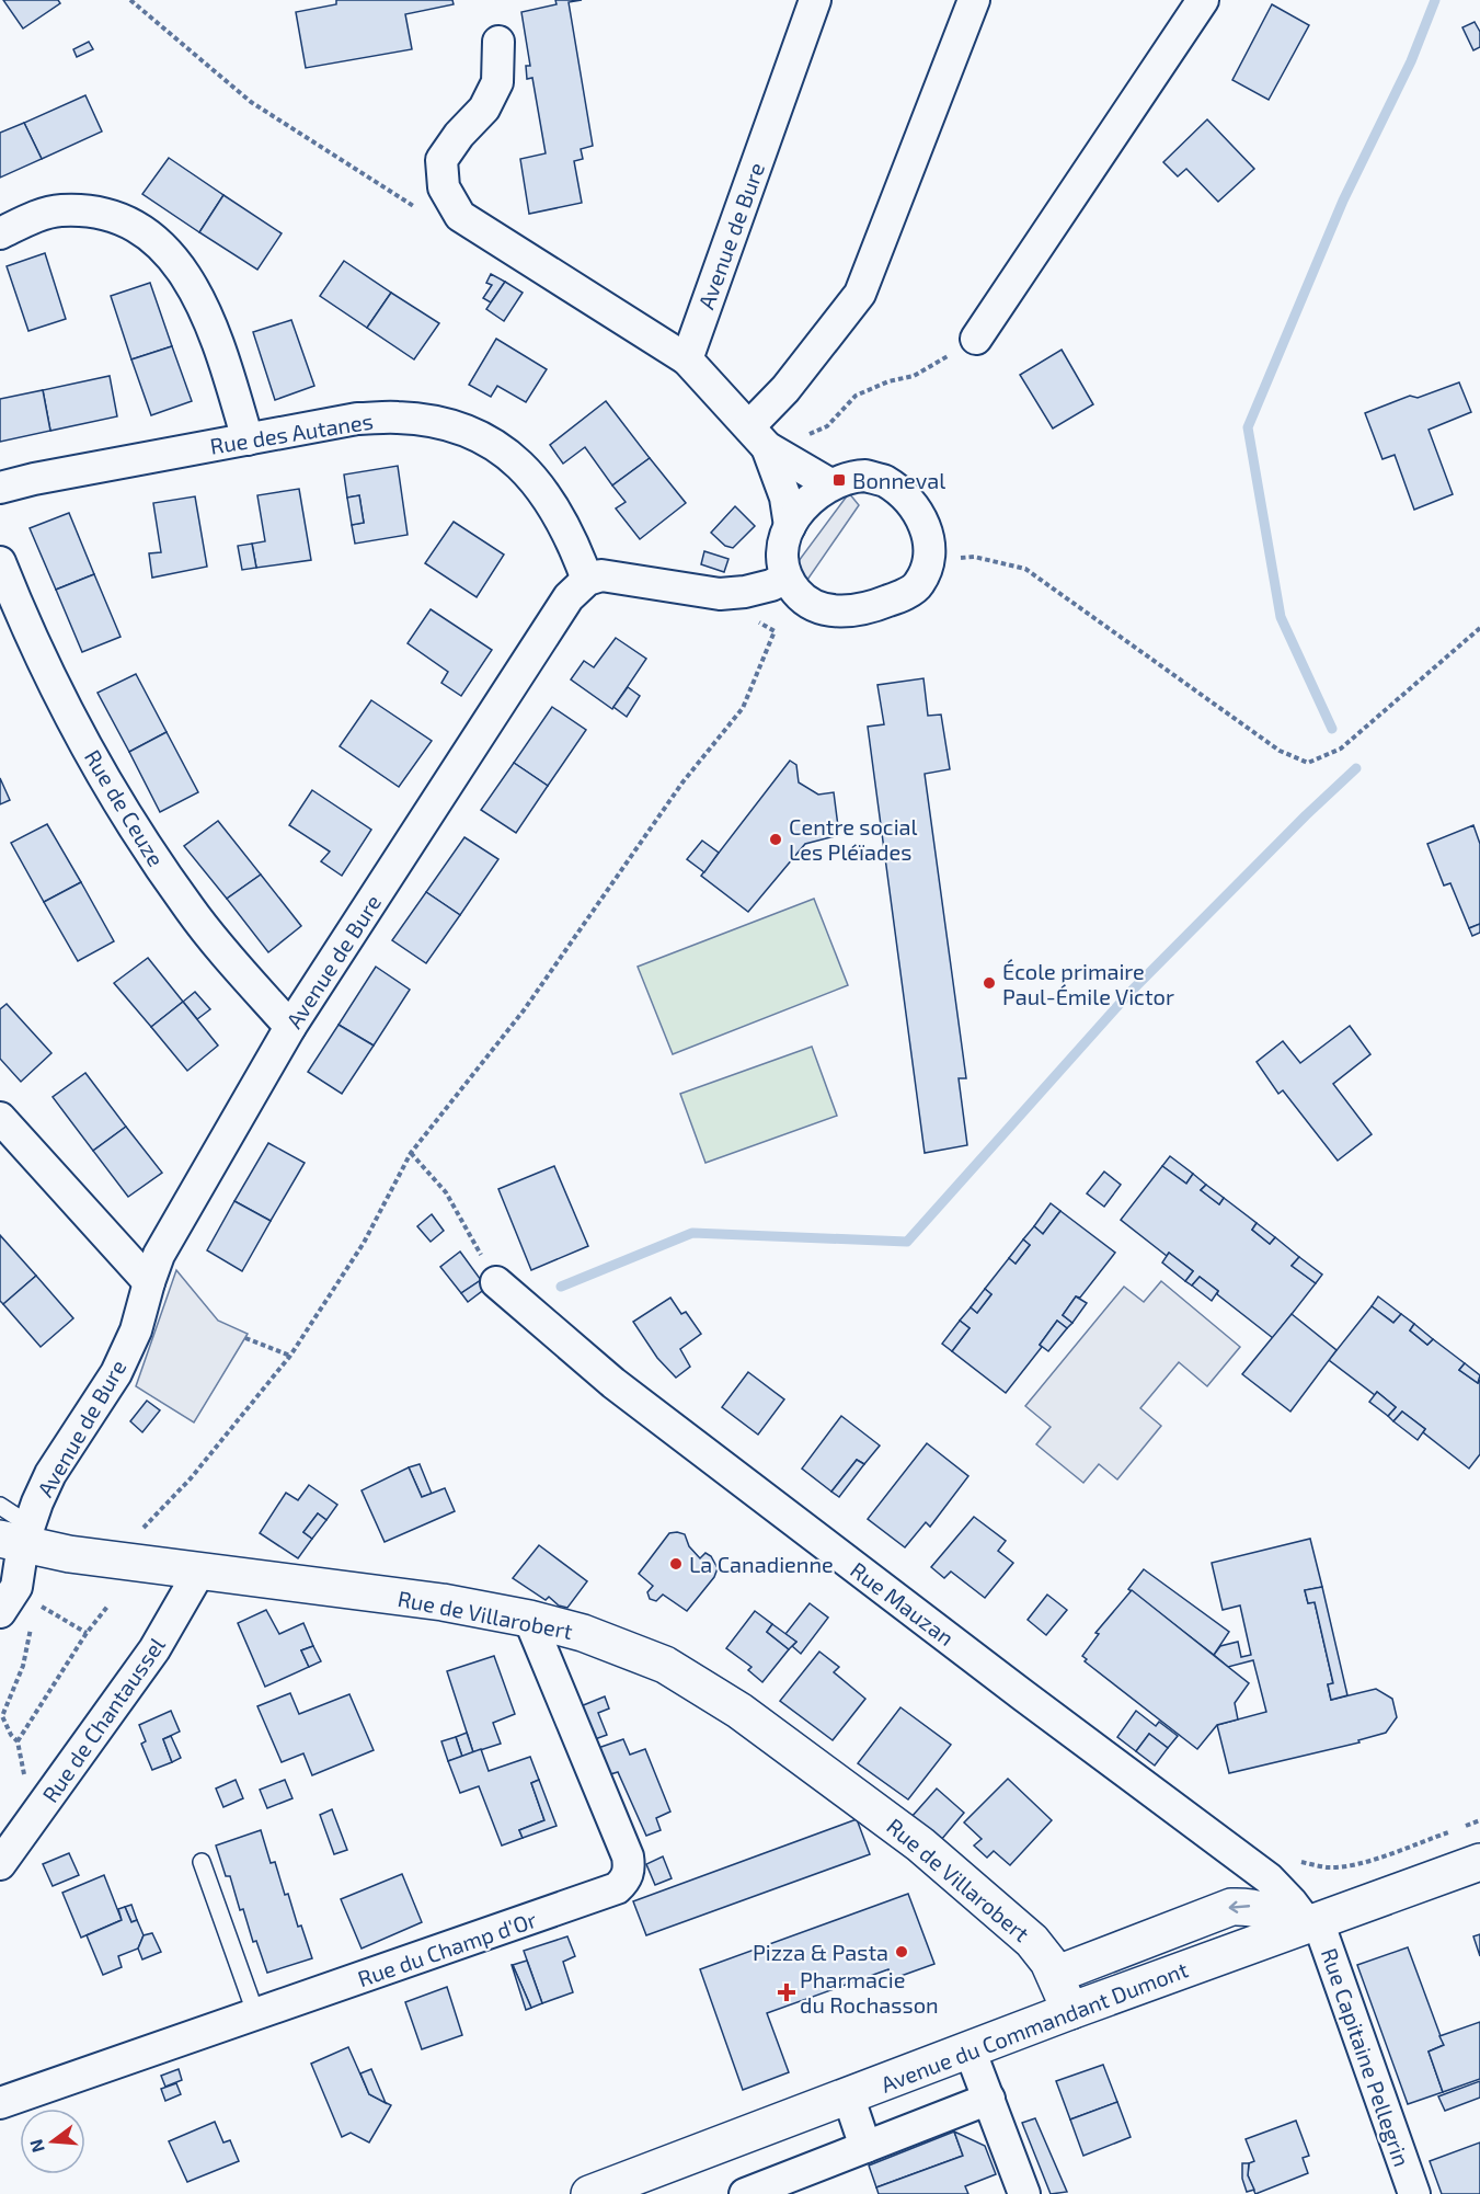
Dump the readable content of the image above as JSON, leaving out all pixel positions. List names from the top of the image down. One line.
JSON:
{"streets":{"main road":["Rue de Villarobert","Avenue du Commandant Dumont"],"street":["Avenue de Bure","Rue des Autanes","Rue de Ceuze","Rue Mauzan","Rue de Chantaussel","Rue du Champ d'Or","Rue Capitaine Pellegrin"]},"crossings":[["Avenue de Bure","Rue des Autanes"],["Avenue de Bure","Rue de Ceuze"],["Avenue de Bure","Rue de Villarobert"],["Rue Mauzan","Avenue du Commandant Dumont"],["Rue Mauzan","Rue Capitaine Pellegrin"],["Rue de Villarobert","Rue de Chantaussel"],["Rue de Villarobert","Rue du Champ d'Or"],["Rue de Villarobert","Avenue du Commandant Dumont"],["Avenue du Commandant Dumont","Rue Capitaine Pellegrin"]],"places":{"transit":["Bonneval"],"other":["Centre social Les Pléïades","École primaire Paul-Émile Victor","La Canadienne","Pizza & Pasta"],"health":["Pharmacie du Rochasson"]},"north":"left"}
